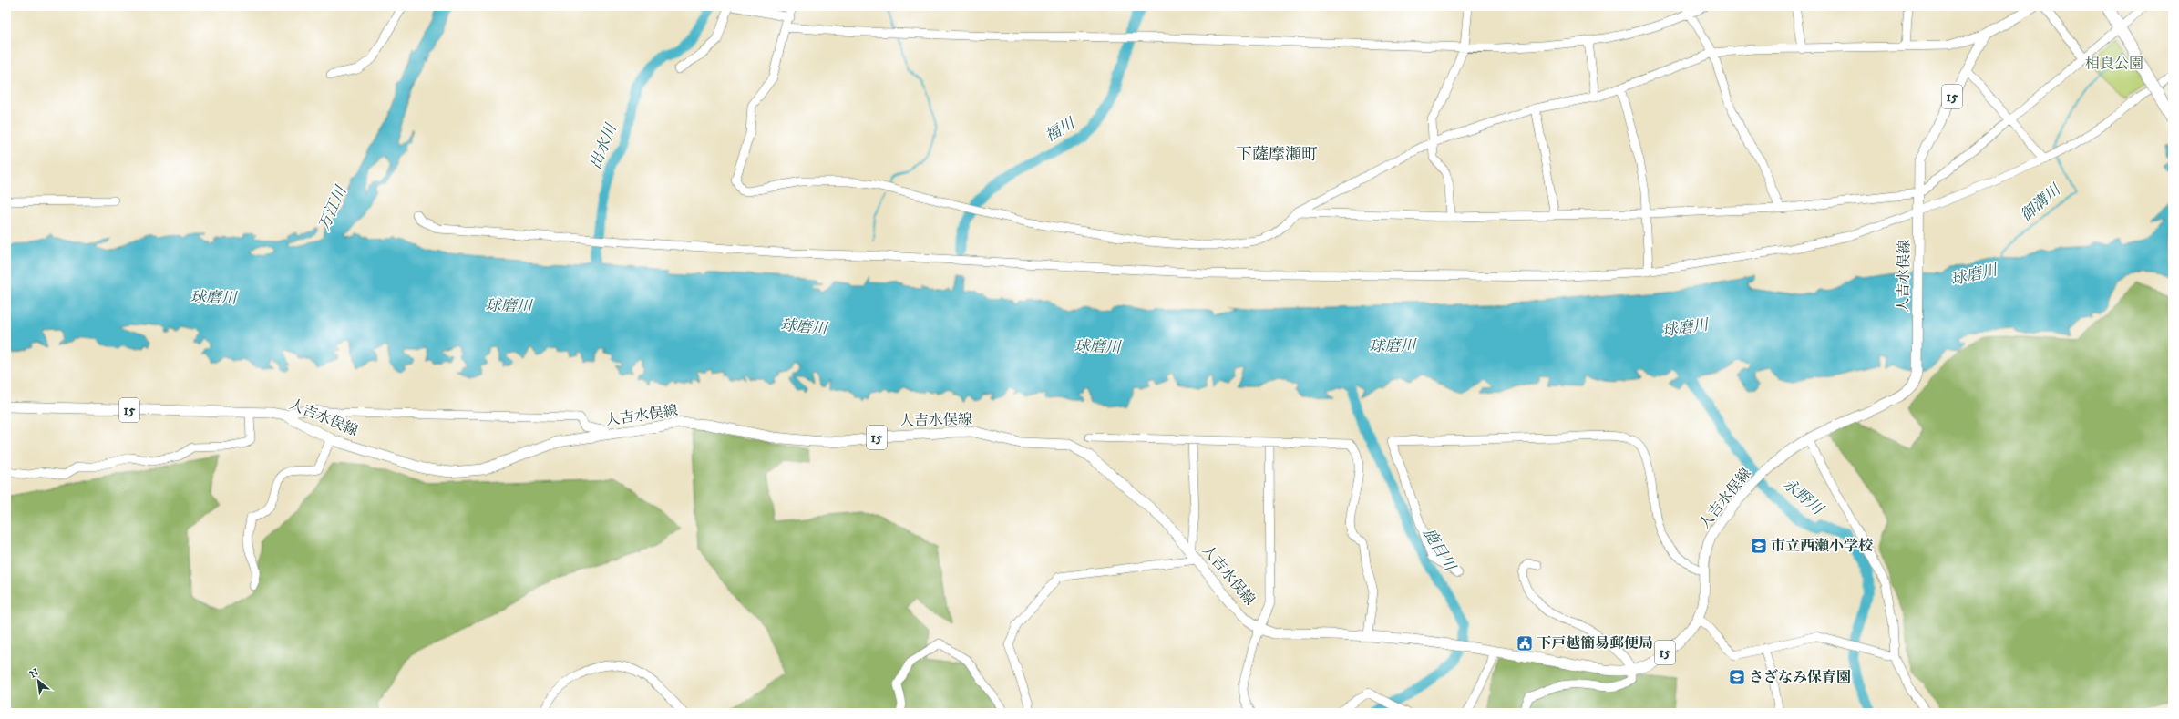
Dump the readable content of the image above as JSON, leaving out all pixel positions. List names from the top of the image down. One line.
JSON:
{"streets":{"main road":["15","人吉水俣線"]},"districts":["下薩摩瀬町"],"water":["福川","出水川","御溝川","万江川","球磨川","永野川","鹿目川"],"parks":["相良公園"],"places":{"school or university":["市立西瀬小学校","さざなみ保育園"],"public building":["下戸越簡易郵便局"]},"north":"top left"}
